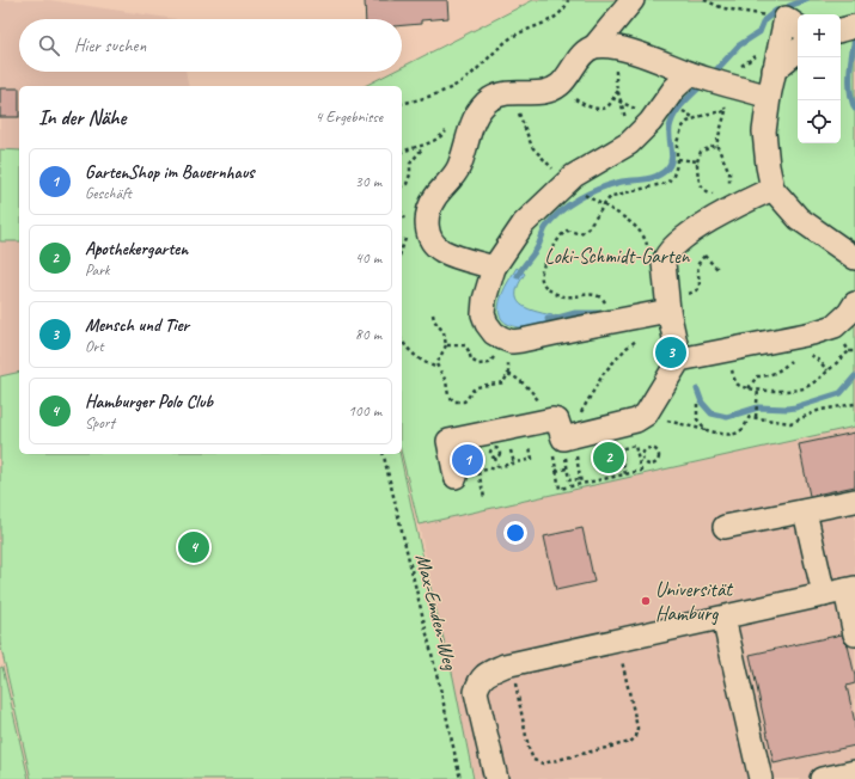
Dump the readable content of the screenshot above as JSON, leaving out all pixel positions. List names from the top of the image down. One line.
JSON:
{"streets":{"path":["Max-Emden-Weg"]},"parks":["Loki-Schmidt-Garten"],"places":["Universität Hamburg"],"page":{"map_buttons":["+","−"],"search":"Hier suchen","heading":["In der Nähe","4 Ergebnisse"],"list":[{"mark":"1","name":"GartenShop im Bauernhaus","note":"Geschäft","value":"30 m"},{"mark":"2","name":"Apothekergarten","note":"Park","value":"40 m"},{"mark":"3","name":"Mensch und Tier","note":"Ort","value":"80 m"},{"mark":"4","name":"Hamburger Polo Club","note":"Sport","value":"100 m"}],"pins":["3","2","1","4"]}}
